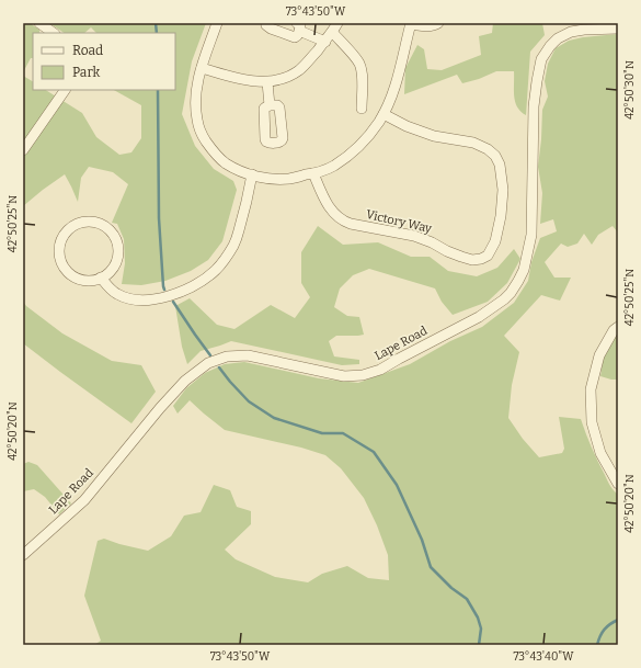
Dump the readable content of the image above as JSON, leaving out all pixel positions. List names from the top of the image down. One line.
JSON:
{"streets":{"street":["Victory Way","Lape Road"]},"legend":["Road","Park"],"coordinates":["73°43'50\"W","42°50'30\"N","42°50'25\"N","42°50'20\"N","73°43'40\"W"]}
